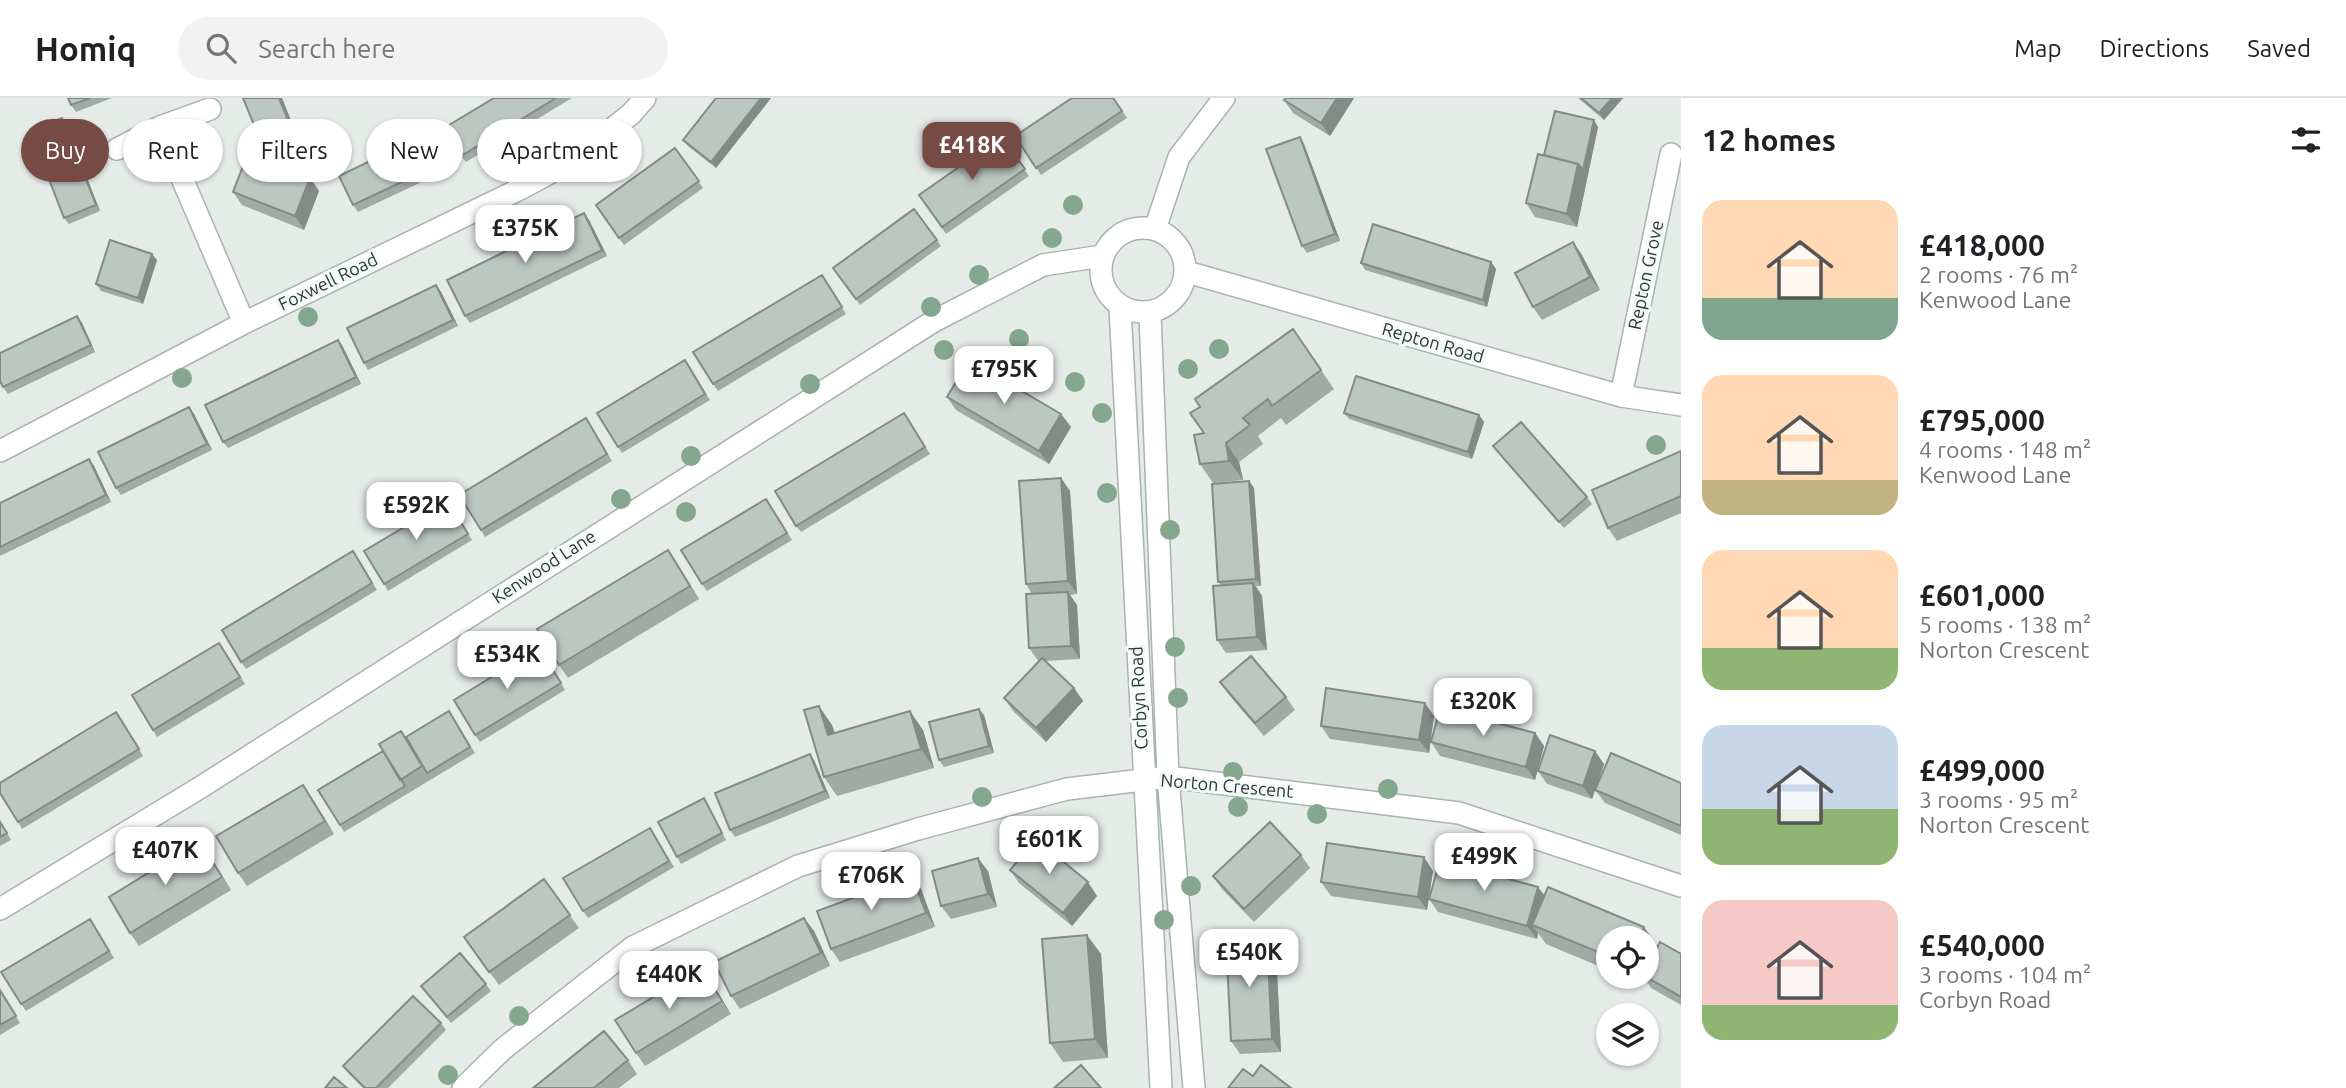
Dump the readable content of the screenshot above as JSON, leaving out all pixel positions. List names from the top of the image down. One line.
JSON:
{"streets":{"street":["Repton Grove","Foxwell Road","Repton Road","Kenwood Lane","Corbyn Road","Norton Crescent"]},"crossings":[["Repton Grove","Repton Road"],["Repton Road","Kenwood Lane"],["Repton Road","Corbyn Road"],["Kenwood Lane","Corbyn Road"],["Corbyn Road","Norton Crescent"]],"page":{"header":"Homiq","search":"Search here","nav":["Map","Directions","Saved"],"heading":"12 homes","chip":["Buy","Rent","Filters","New","Apartment"],"price":["£418K","£375K","£795K","£592K","£534K","£320K","£601K","£407K","£499K","£706K","£540K","£440K"],"list":[{"name":"£418,000","note":"2 rooms · 76 m² · Kenwood Lane"},{"name":"£795,000","note":"4 rooms · 148 m² · Kenwood Lane"},{"name":"£601,000","note":"5 rooms · 138 m² · Norton Crescent"},{"name":"£499,000","note":"3 rooms · 95 m² · Norton Crescent"},{"name":"£540,000","note":"3 rooms · 104 m² · Corbyn Road"}]}}
